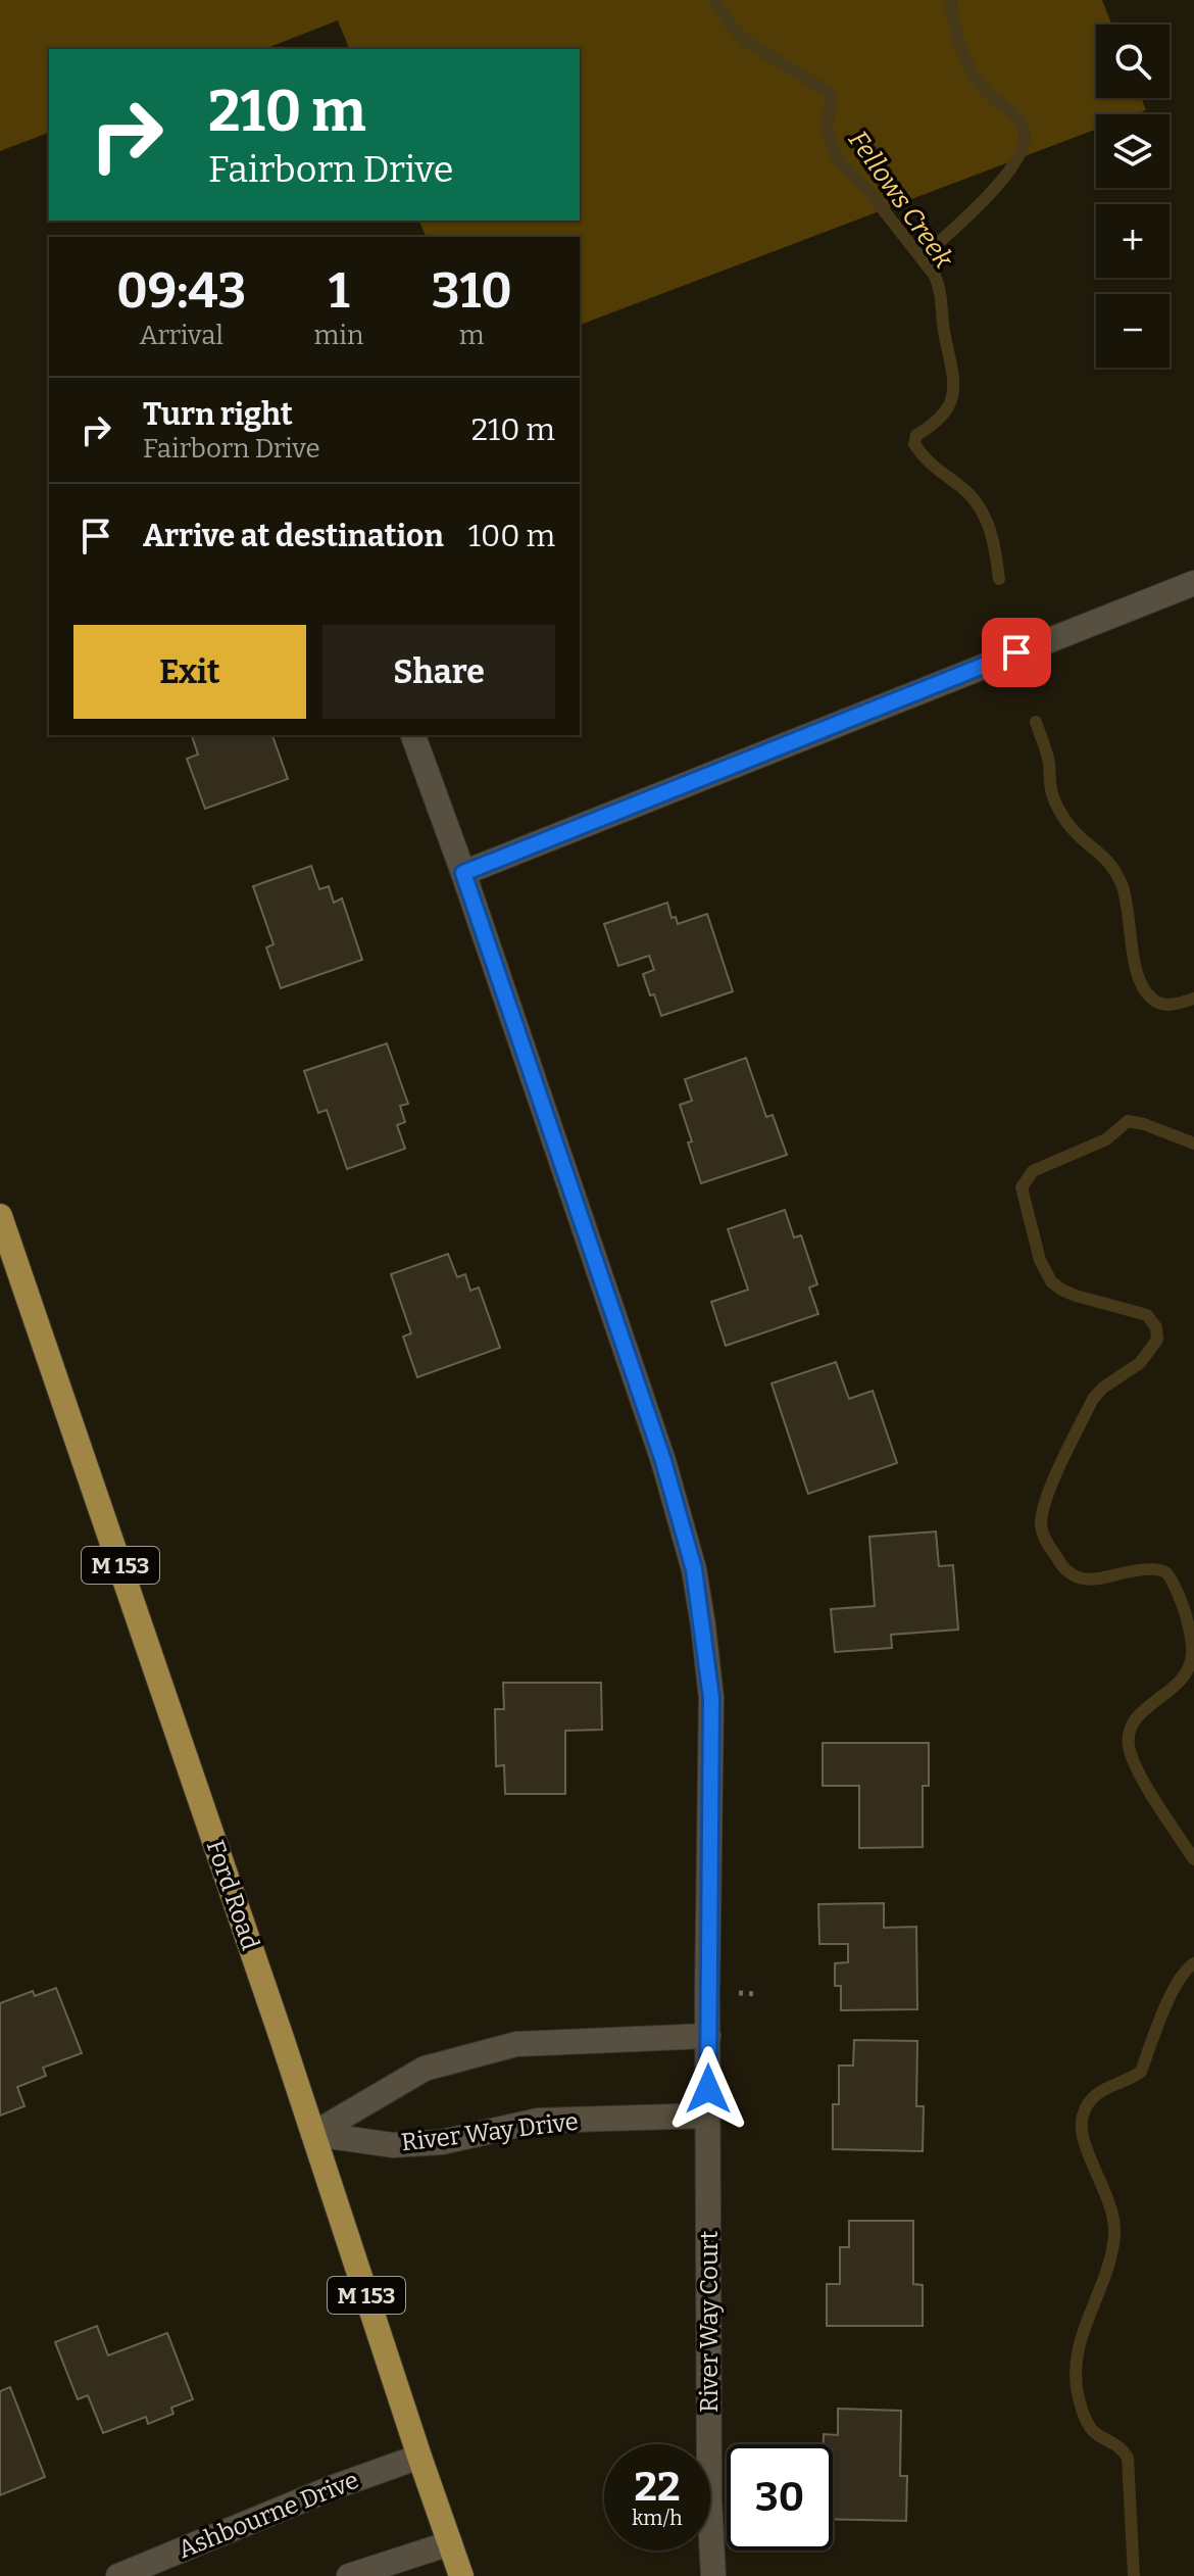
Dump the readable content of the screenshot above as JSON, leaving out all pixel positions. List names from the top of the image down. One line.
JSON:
{"streets":{"main road":["M 153","Ford Road"],"street":["River Way Drive","River Way Court","Ashbourne Drive"]},"crossings":[["Ford Road","River Way Drive"],["Ford Road","Ashbourne Drive"],["River Way Drive","River Way Court"]],"water":["Fellows Creek"],"page":{"map_buttons":["+","−"],"turn":["210 m","Fairborn Drive"],"eta":["09:43","Arrival","1","min","310","m"],"list":[{"name":"Turn right","note":"Fairborn Drive","value":"210 m"},{"name":"Arrive at destination","value":"100 m"}],"buttons":["Exit","Share"],"speed":"22 km/h","limit":"30"}}
